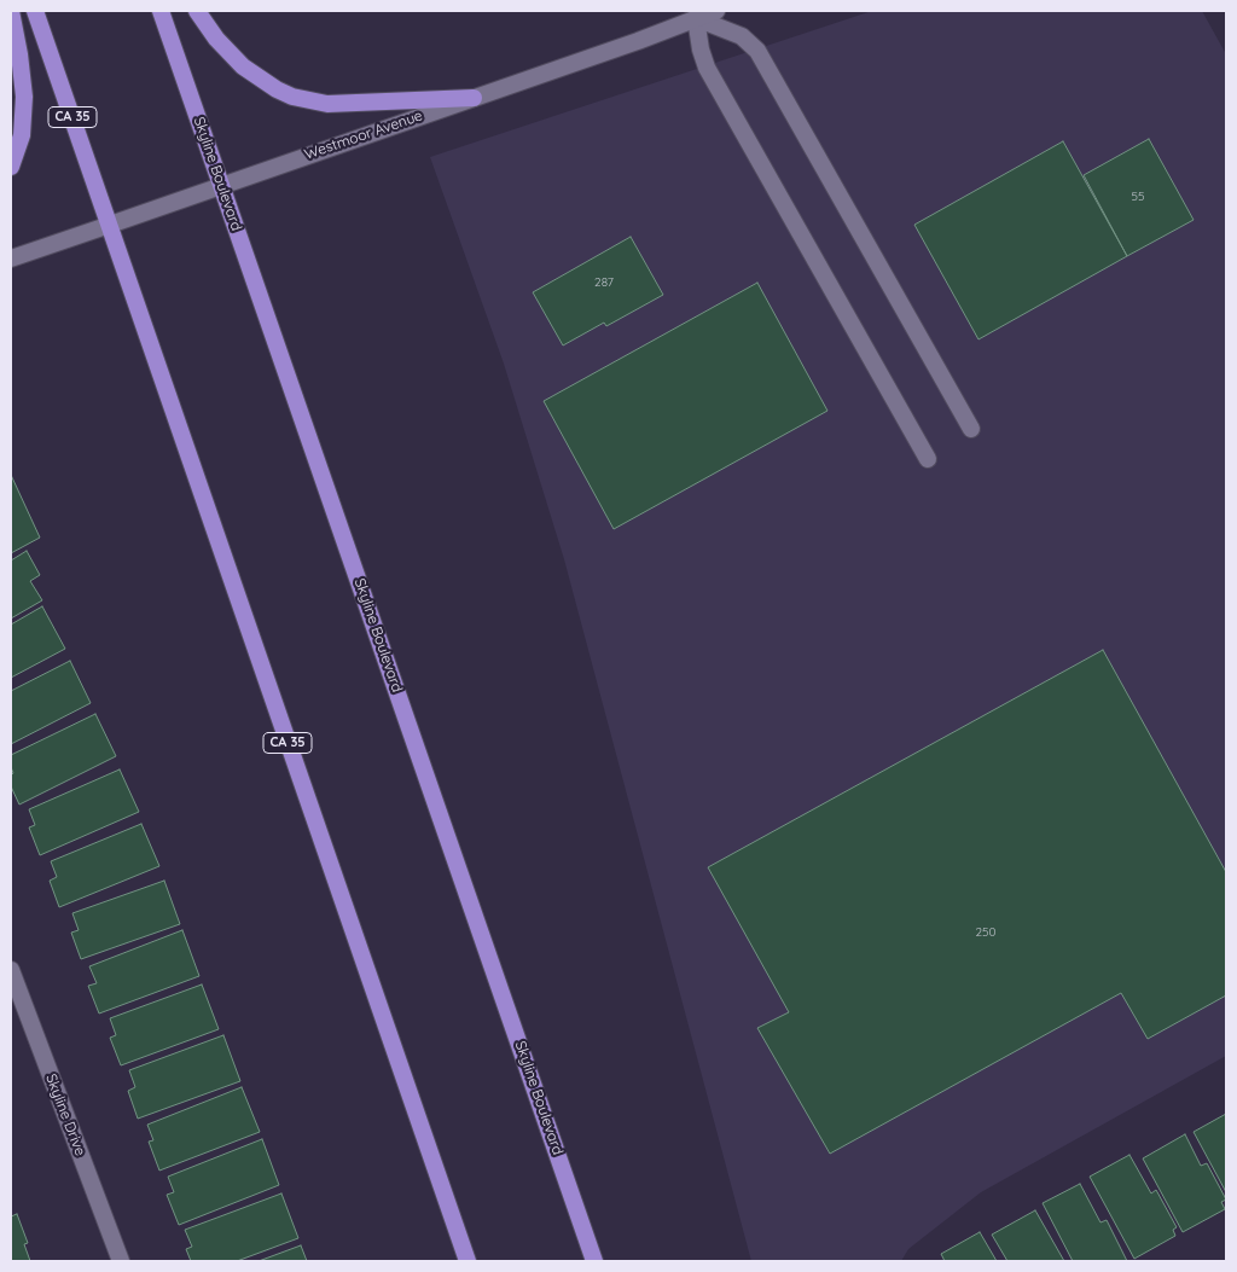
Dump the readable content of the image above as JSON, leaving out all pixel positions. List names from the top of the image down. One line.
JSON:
{"streets":{"main road":["CA 35","Skyline Boulevard"],"street":["Westmoor Avenue","Skyline Drive"]},"crossings":[["CA 35","Westmoor Avenue"],["Westmoor Avenue","Skyline Boulevard"]],"house_numbers":["55","287","250"]}
